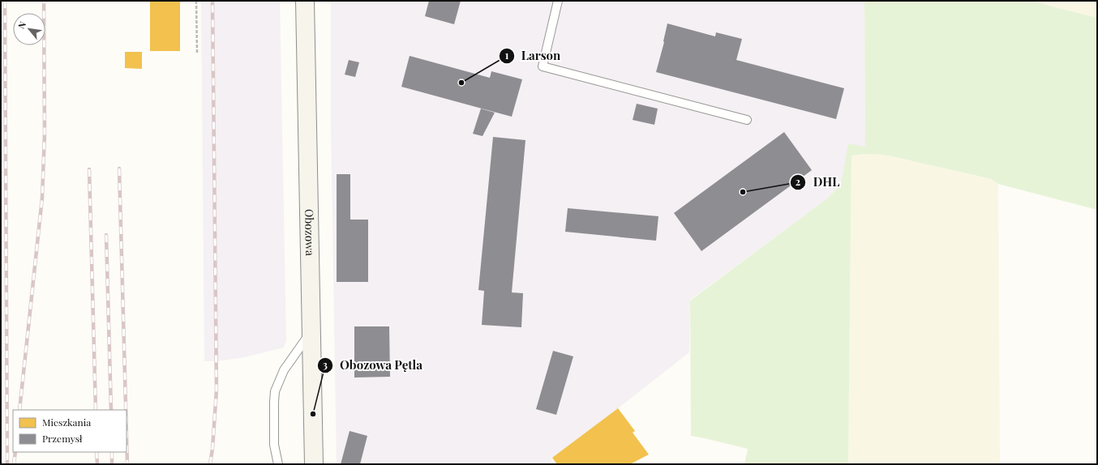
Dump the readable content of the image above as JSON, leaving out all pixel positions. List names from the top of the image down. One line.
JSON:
{"streets":{"street":["Obozowa"]},"places":["Larson","DHL","Obozowa Pętla"],"legend":["Mieszkania","Przemysł"],"north":"top left"}
